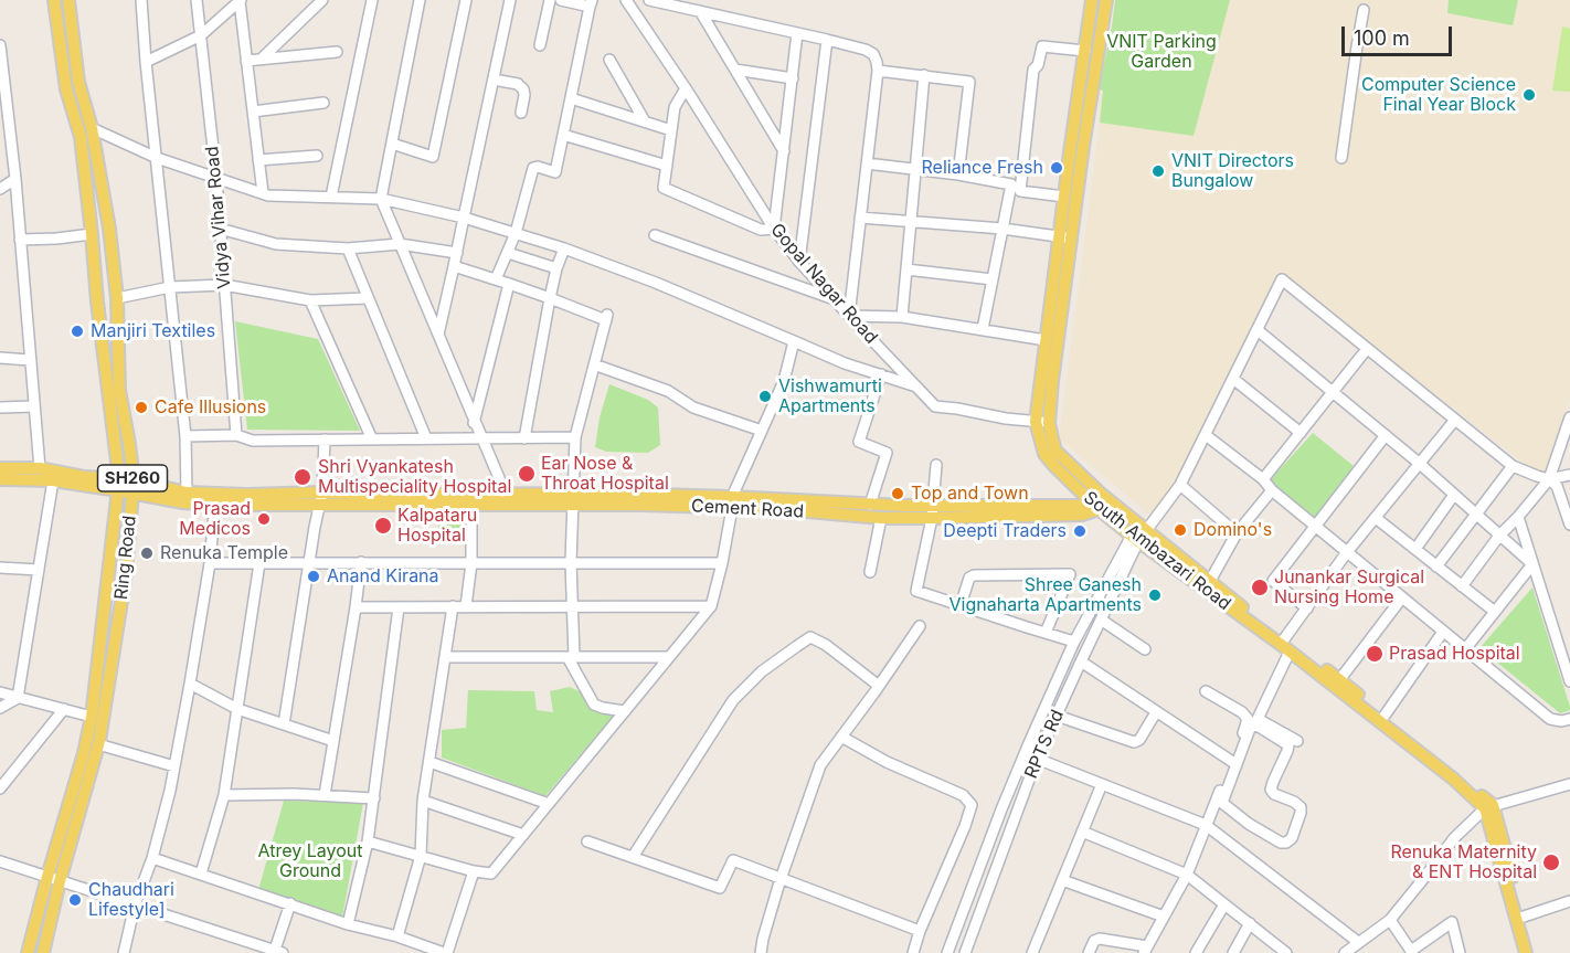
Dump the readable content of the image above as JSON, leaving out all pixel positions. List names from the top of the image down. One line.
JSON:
{"streets":{"main road":["SH260","Cement Road","South Ambazari Road","Ring Road"],"street":["Vidya Vihar Road","Gopal Nagar Road","RPTS Rd"]},"crossings":[["Gopal Nagar Road","South Ambazari Road"],["Cement Road","South Ambazari Road"],["Cement Road","Ring Road"],["South Ambazari Road","RPTS Rd"]],"parks":["VNIT Parking Garden","Atrey Layout Ground"],"places":["Computer Science Final Year Block","Reliance Fresh","VNIT Directors Bungalow","Manjiri Textiles","Vishwamurti Apartments","Cafe Illusions","Ear Nose & Throat Hospital","Shri Vyankatesh Multispeciality Hospital","Top and Town","Prasad Medicos","Kalpataru Hospital","Domino's","Deepti Traders","Renuka Temple","Anand Kirana","Junankar Surgical Nursing Home","Shree Ganesh Vignaharta Apartments","Prasad Hospital","Renuka Maternity & ENT Hospital","Chaudhari Lifestyle]"],"scale_bar":"100 m"}
